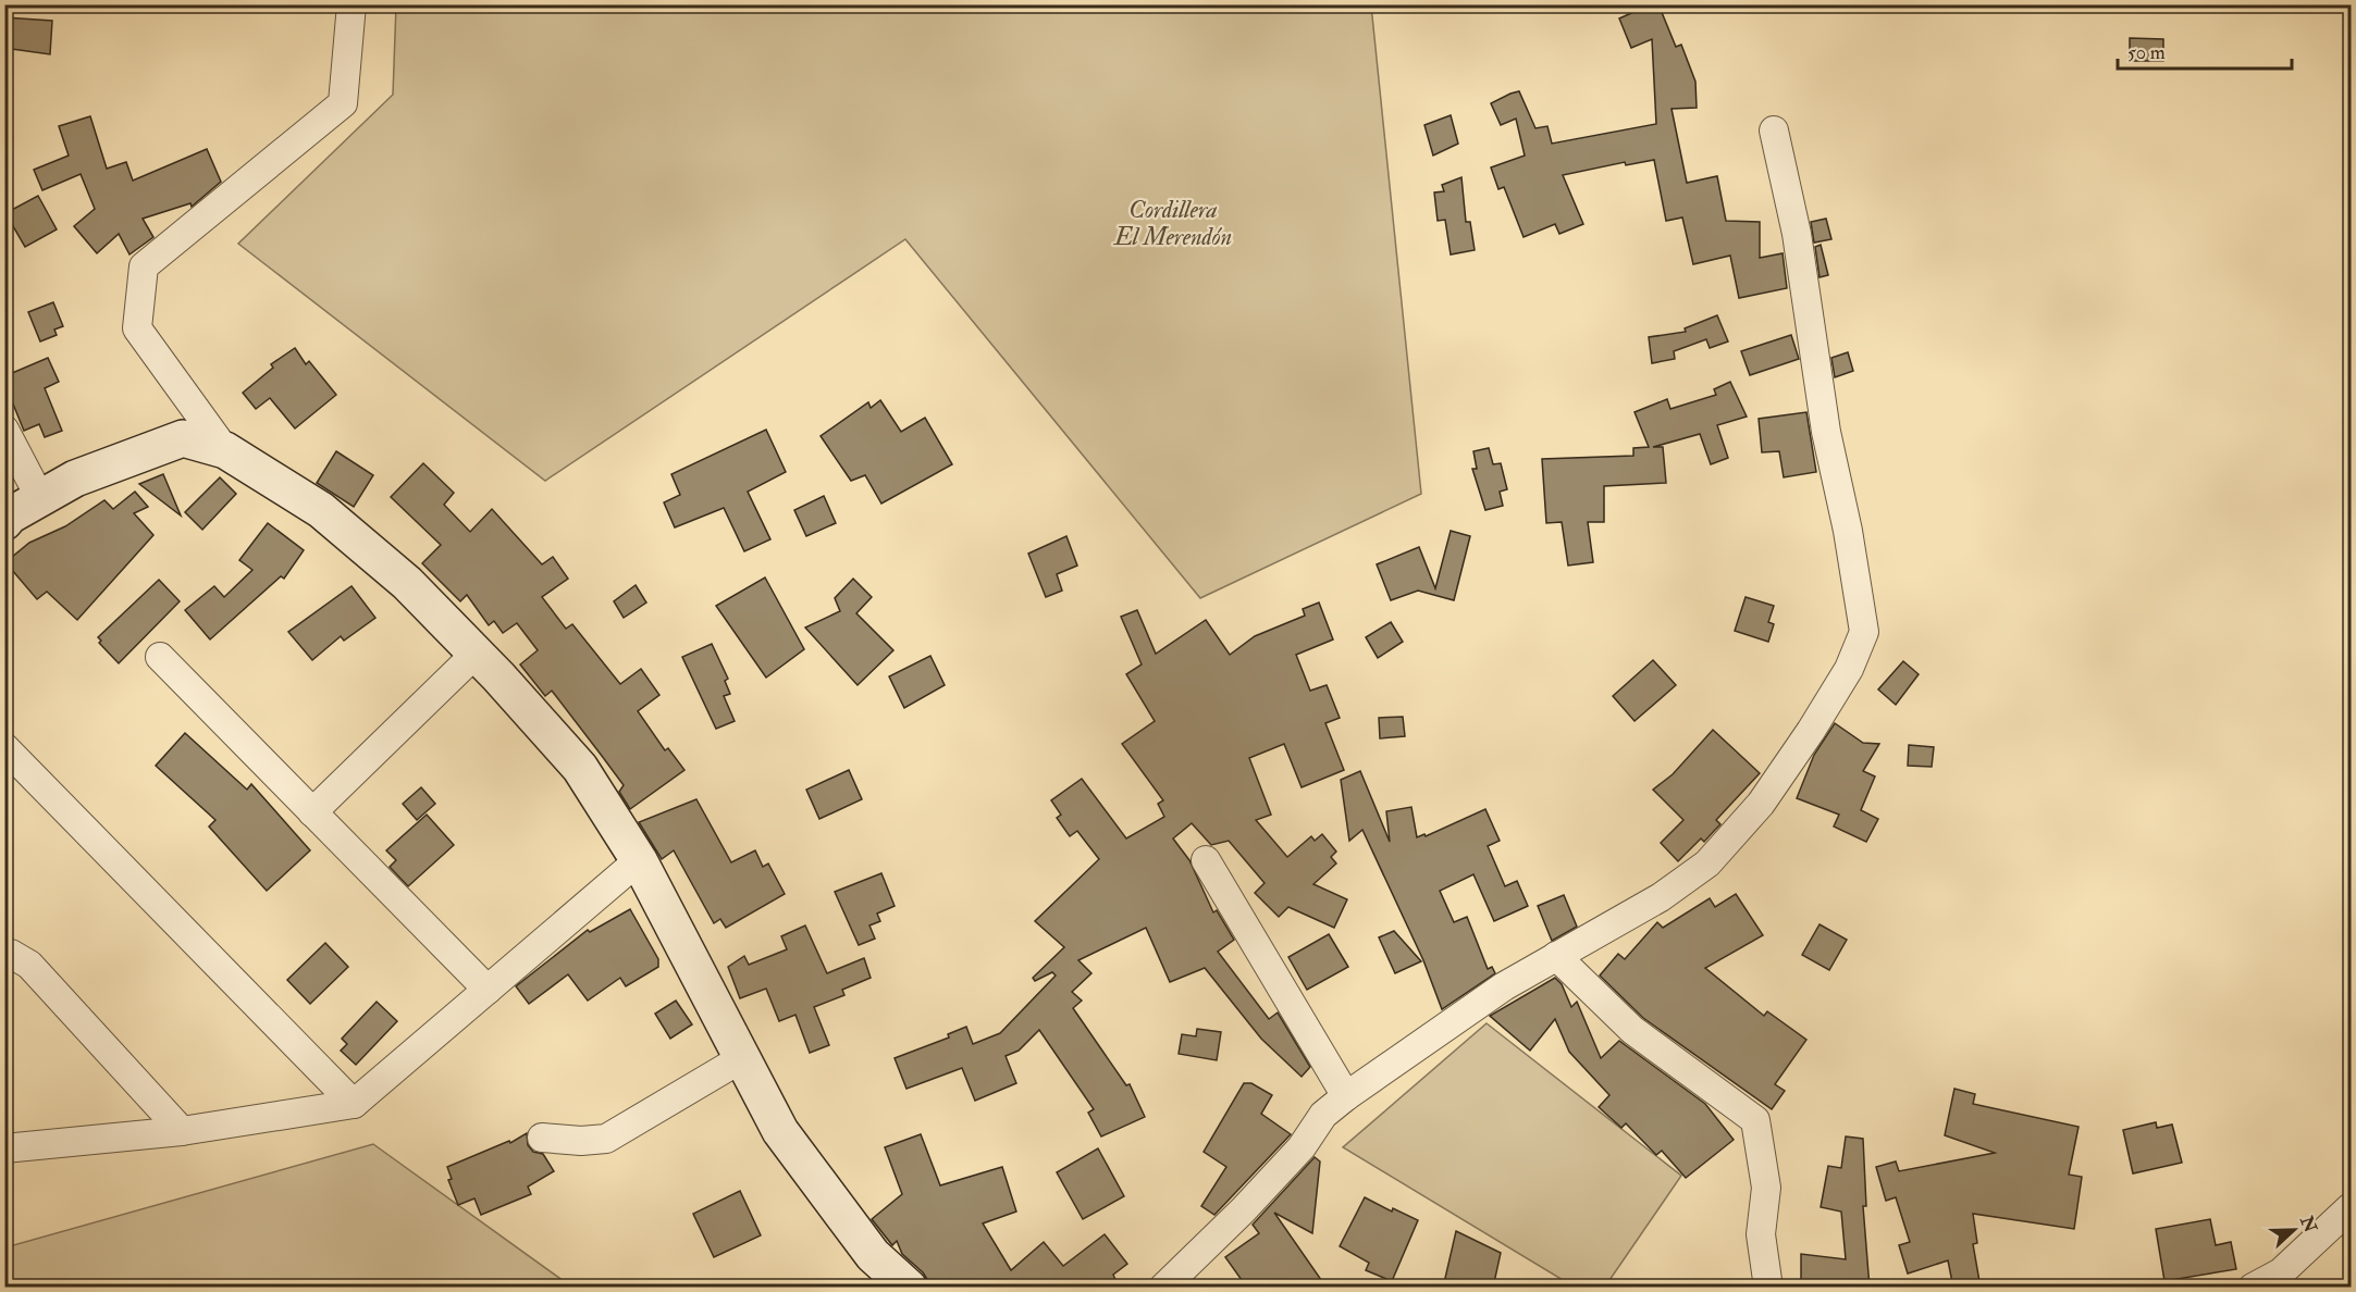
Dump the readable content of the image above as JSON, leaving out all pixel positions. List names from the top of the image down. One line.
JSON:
{"parks":["Cordillera El Merendón"],"scale_bar":"50 m","north":"right"}
